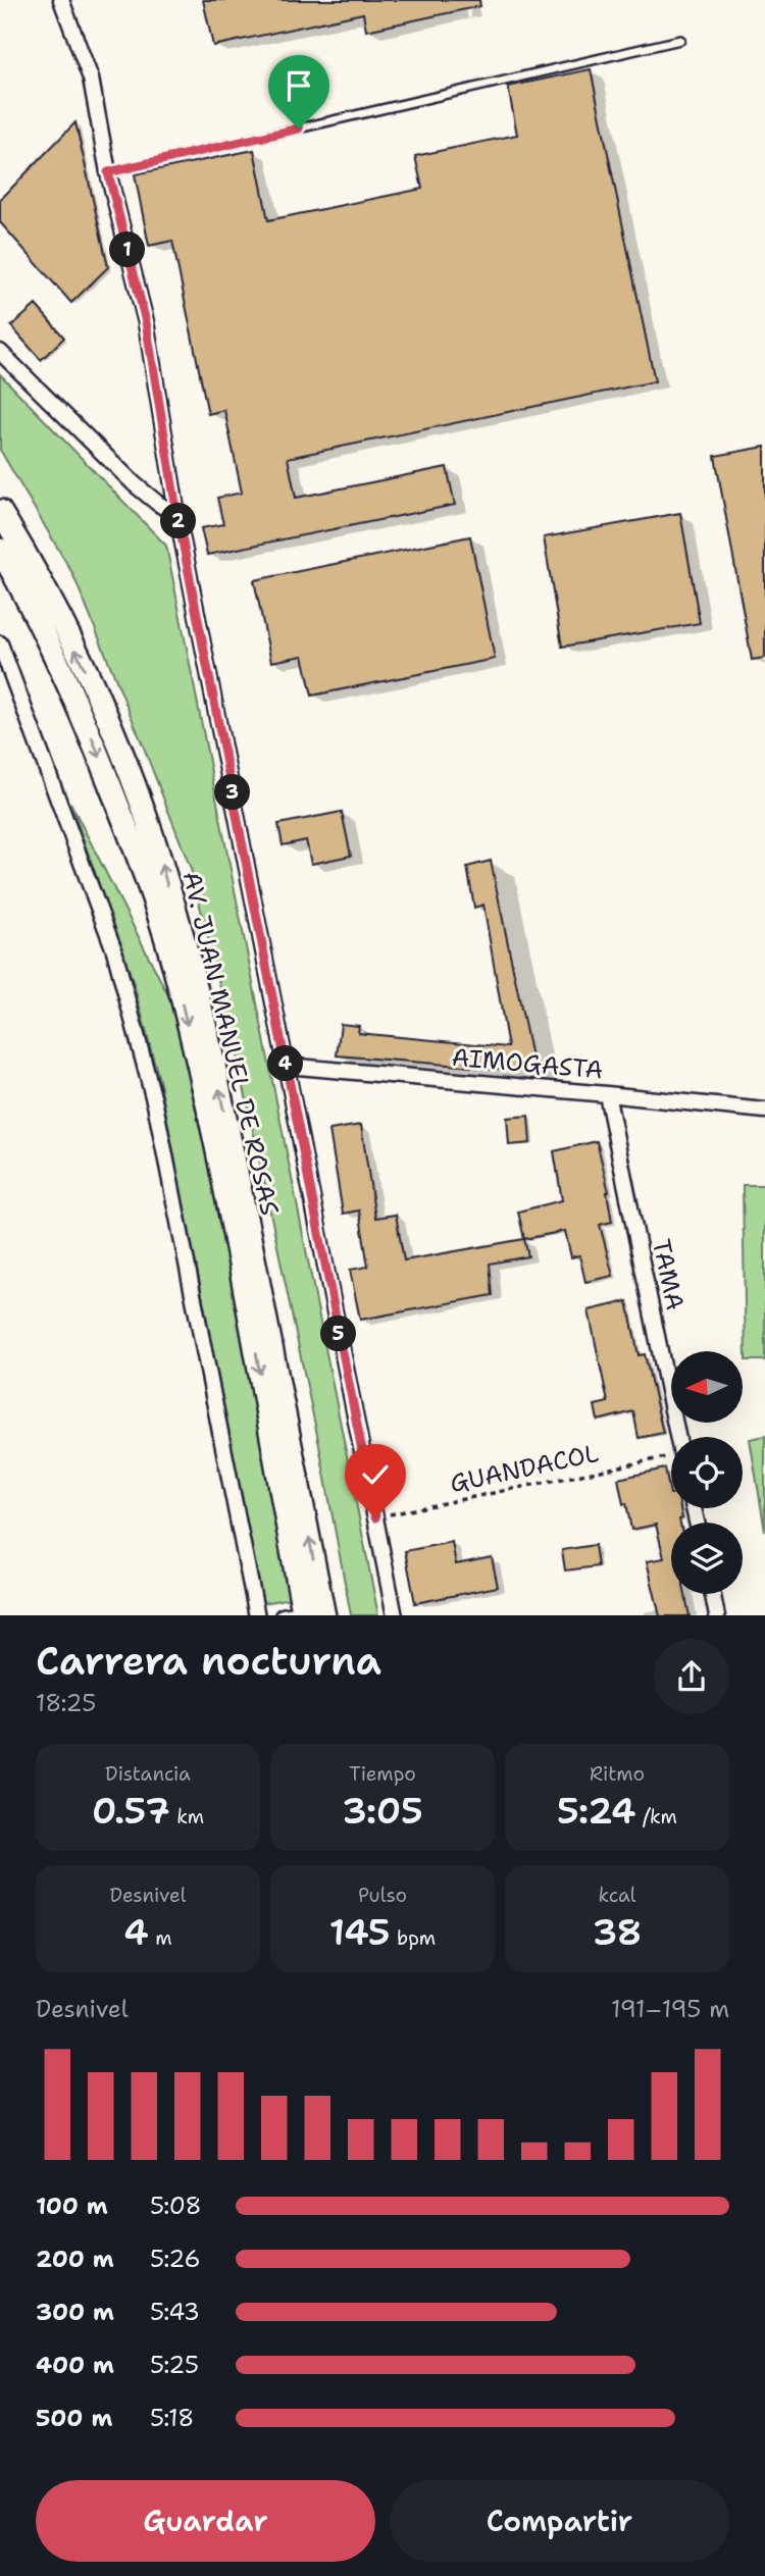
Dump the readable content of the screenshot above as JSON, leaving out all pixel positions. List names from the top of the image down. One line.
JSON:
{"streets":{"main road":["AV. JUAN MANUEL DE ROSAS"],"street":["AIMOGASTA","TAMA"],"path":["GUANDACOL"]},"crossings":[["AIMOGASTA","TAMA"]],"north":"left","page":{"pins":["1","2","3","4","5"],"heading":["Carrera nocturna","18:25"],"stats":[["Distancia","0.57 km"],["Tiempo","3:05"],["Ritmo","5:24 /km"],["Desnivel","4 m"],["Pulso","145 bpm"],["kcal","38"]],"chart":["Desnivel","191–195 m"],"list":[{"name":"100 m","note":"5:08"},{"name":"200 m","note":"5:26"},{"name":"300 m","note":"5:43"},{"name":"400 m","note":"5:25"},{"name":"500 m","note":"5:18"}],"buttons":["Guardar","Compartir"]}}
